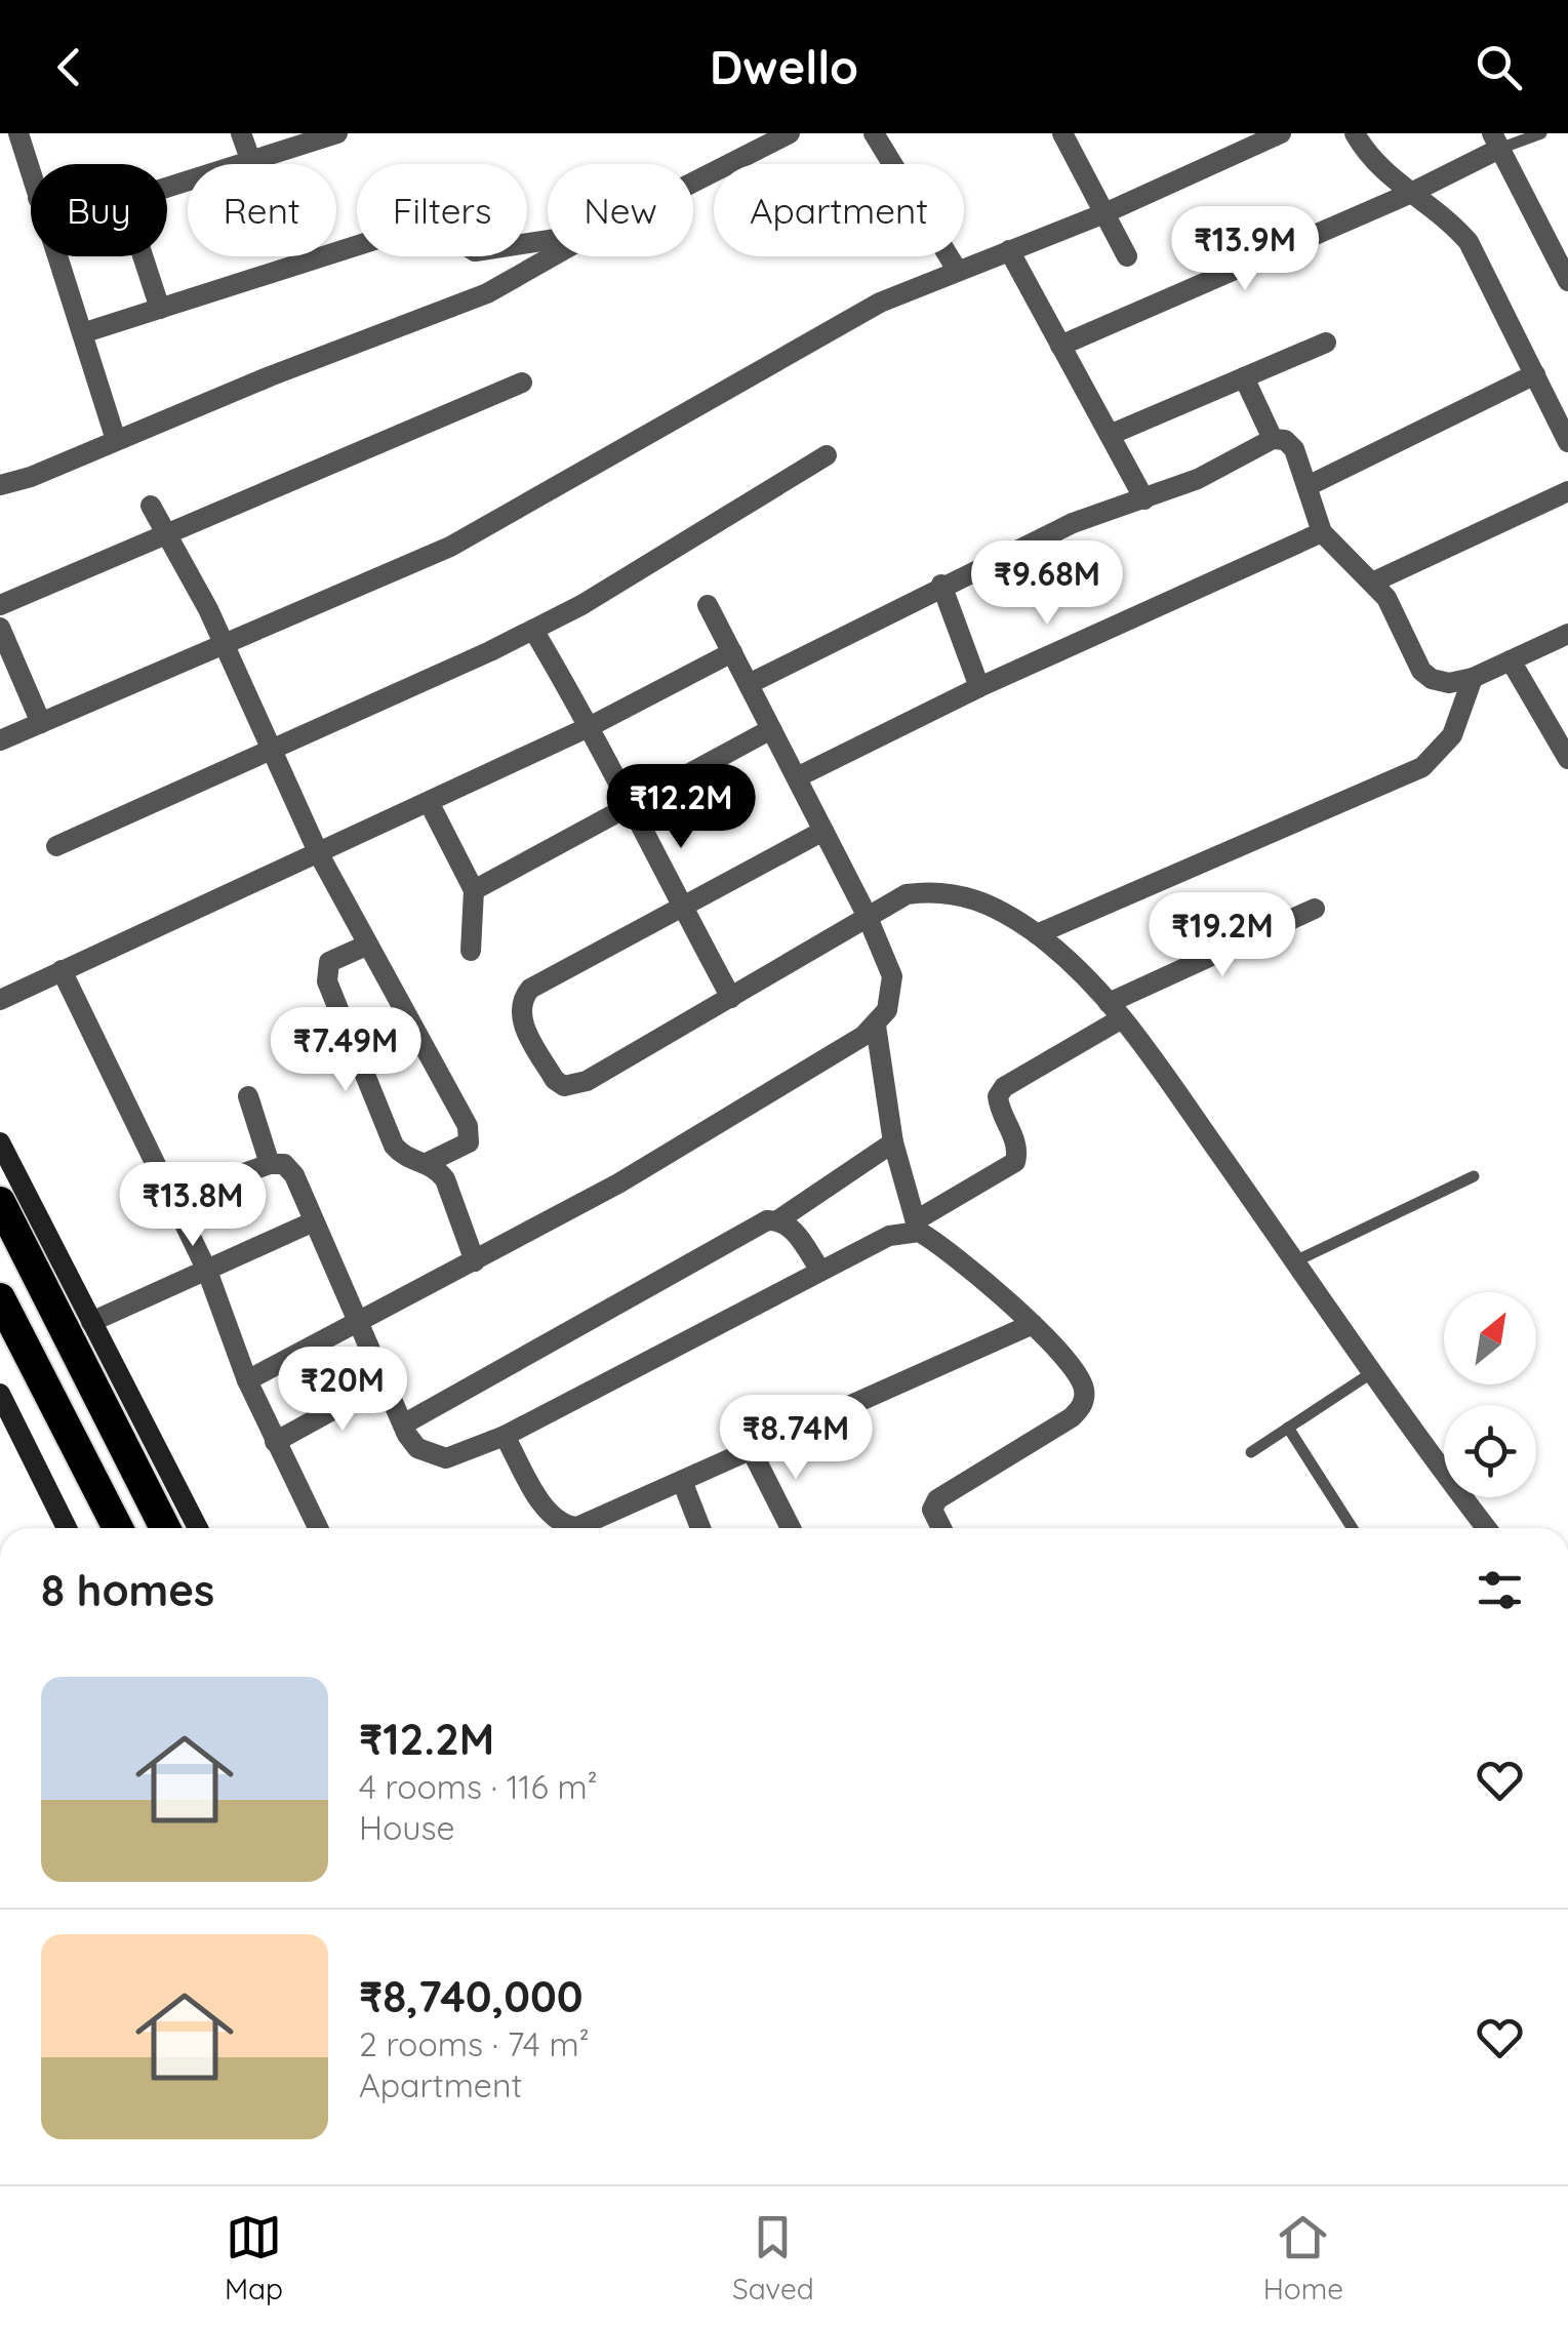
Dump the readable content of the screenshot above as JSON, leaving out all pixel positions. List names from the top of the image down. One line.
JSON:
{"north":"top right","page":{"header":"Dwello","chip":["Buy","Rent","Filters","New","Apartment"],"price":["₹13.9M","₹9.68M","₹12.2M","₹19.2M","₹7.49M","₹13.8M","₹20M","₹8.74M"],"heading":"8 homes","list":[{"name":"₹12.2M","note":"4 rooms · 116 m² · House"},{"name":"₹8,740,000","note":"2 rooms · 74 m² · Apartment"}],"tabs":["Map","Saved","Home"]}}
